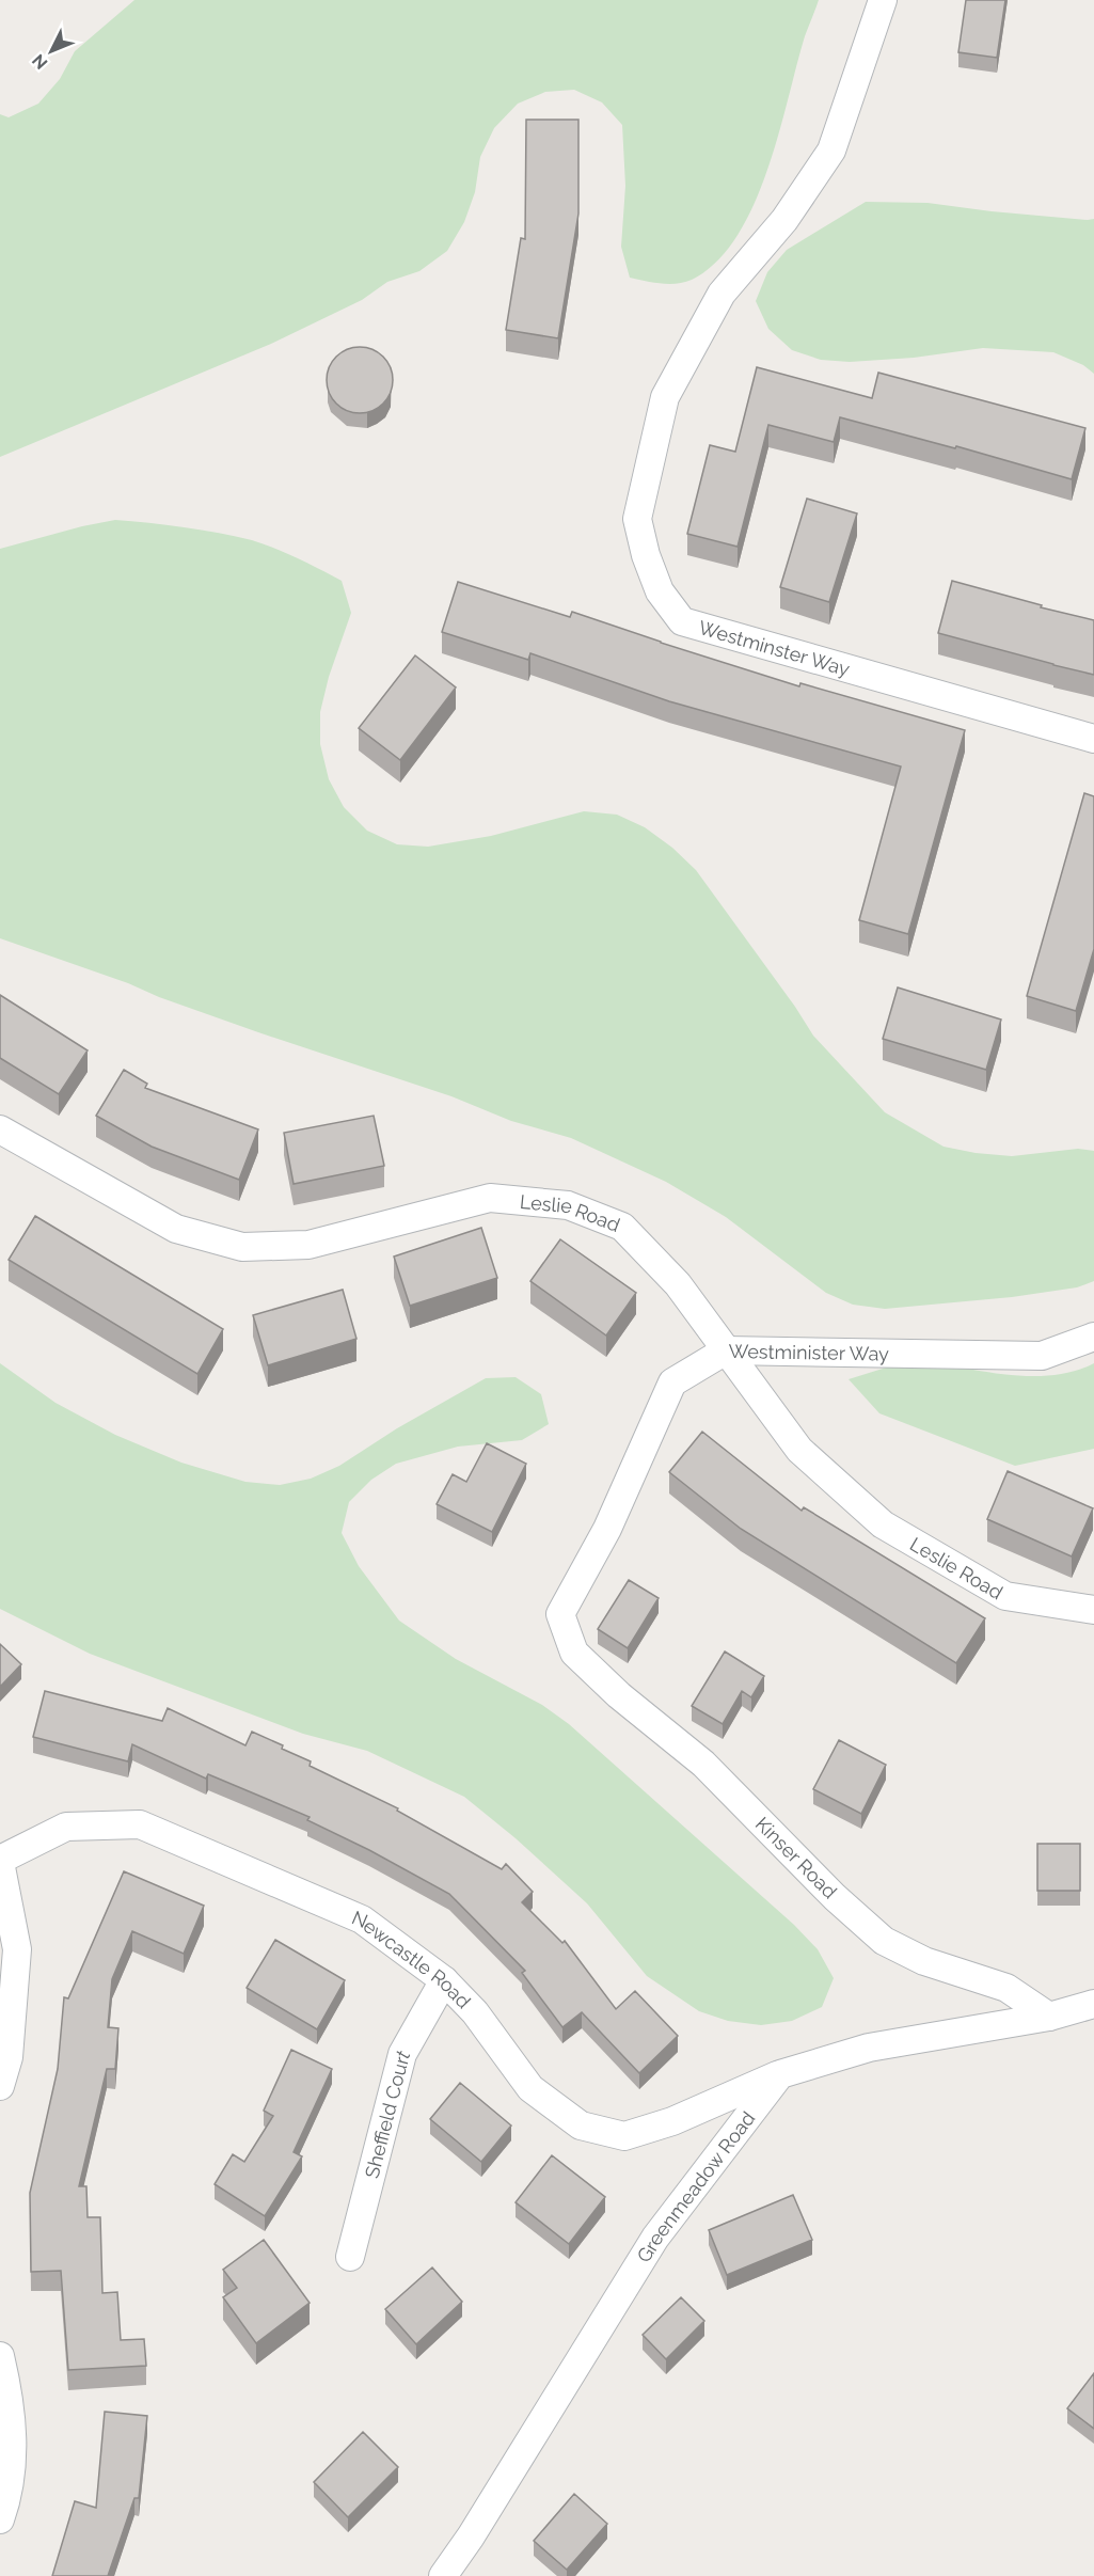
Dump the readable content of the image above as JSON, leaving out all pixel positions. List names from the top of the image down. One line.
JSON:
{"streets":{"street":["Westminster Way","Leslie Road","Westminister Way","Kinser Road","Newcastle Road","Sheffield Court","Greenmeadow Road"]},"crossings":[["Leslie Road","Westminister Way"],["Westminister Way","Kinser Road"],["Newcastle Road","Sheffield Court"],["Newcastle Road","Greenmeadow Road"]],"north":"bottom left"}
